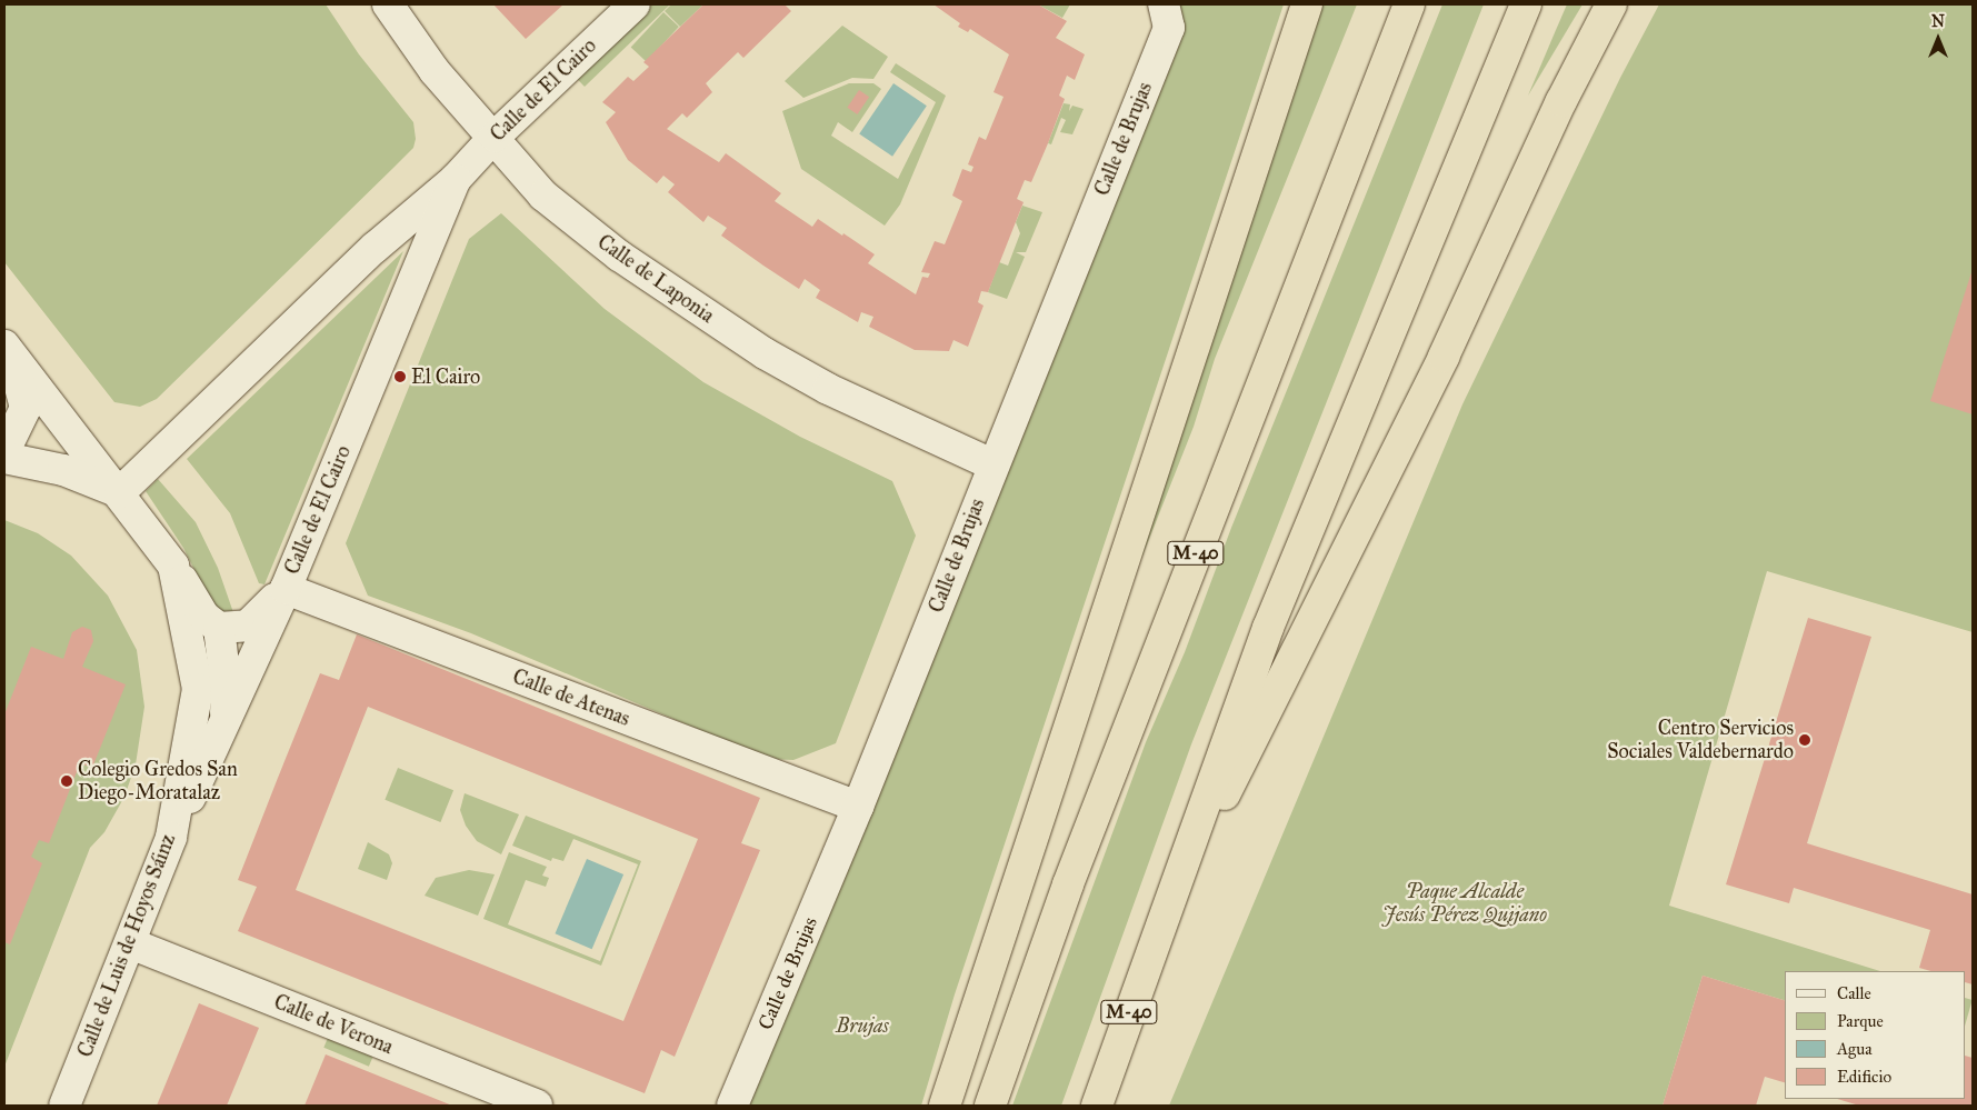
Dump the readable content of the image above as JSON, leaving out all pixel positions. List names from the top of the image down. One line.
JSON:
{"streets":{"highway":["M-40"],"street":["Calle de El Cairo","Calle de Brujas","Calle de Laponia","Calle de Atenas","Calle de Luis de Hoyos Sáinz","Calle de Verona"]},"crossings":[["Calle de El Cairo","Calle de Laponia"],["Calle de El Cairo","Calle de Atenas"],["Calle de El Cairo","Calle de Luis de Hoyos Sáinz"],["Calle de Brujas","Calle de Laponia"],["Calle de Brujas","Calle de Atenas"],["Calle de Luis de Hoyos Sáinz","Calle de Verona"]],"parks":["Paque Alcalde Jesús Pérez Quijano","Brujas"],"places":["El Cairo","Centro Servicios Sociales Valdebernardo","Colegio Gredos San Diego-Moratalaz"],"legend":["Calle","Parque","Agua","Edificio"],"north":"top"}
